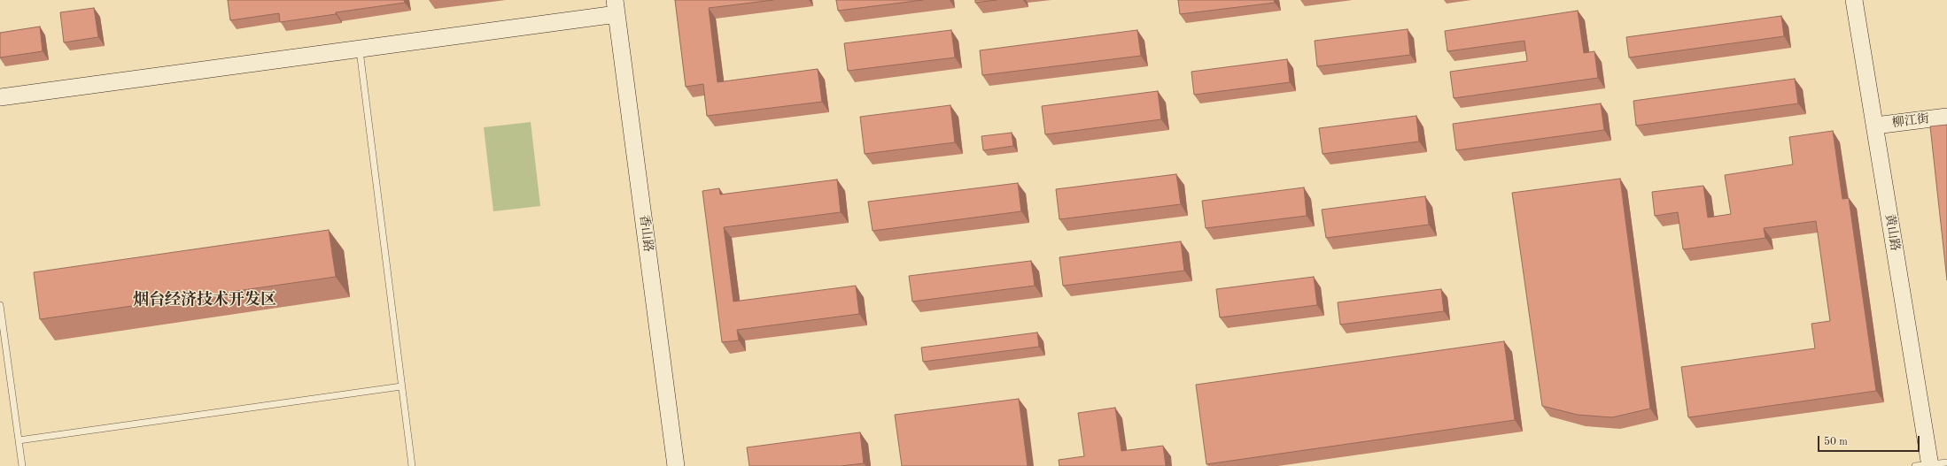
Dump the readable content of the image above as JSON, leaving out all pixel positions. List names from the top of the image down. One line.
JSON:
{"streets":{"street":["柳江街","黄山路","香山路"]},"crossings":[["柳江街","黄山路"]],"districts":["烟台经济技术开发区"],"scale_bar":"50 m"}
